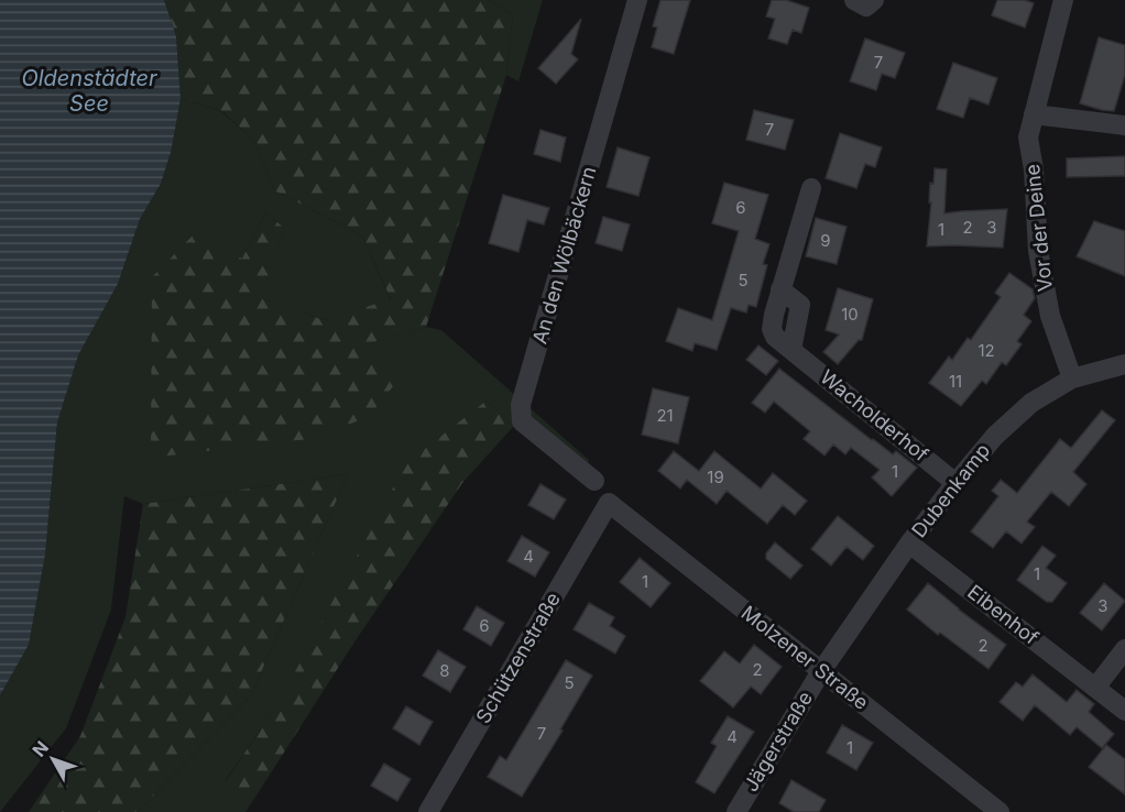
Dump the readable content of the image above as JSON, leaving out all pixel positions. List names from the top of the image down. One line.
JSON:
{"streets":{"street":["Vor der Deine","An den Wölbäckern","Wacholderhof","Dubenkamp","Eibenhof","Schützenstraße","Molzener Straße","Jägerstraße"]},"crossings":[["Vor der Deine","Dubenkamp"],["Wacholderhof","Dubenkamp"],["Dubenkamp","Eibenhof"],["Dubenkamp","Molzener Straße"],["Dubenkamp","Jägerstraße"],["Schützenstraße","Molzener Straße"],["Molzener Straße","Jägerstraße"]],"water":["Oldenstädter See"],"house_numbers":["7","7","6","2","3","1","9","5","10","12","11","21","1","19","4","1","1","3","6","2","2","8","5","7","4","1"],"north":"top left"}
